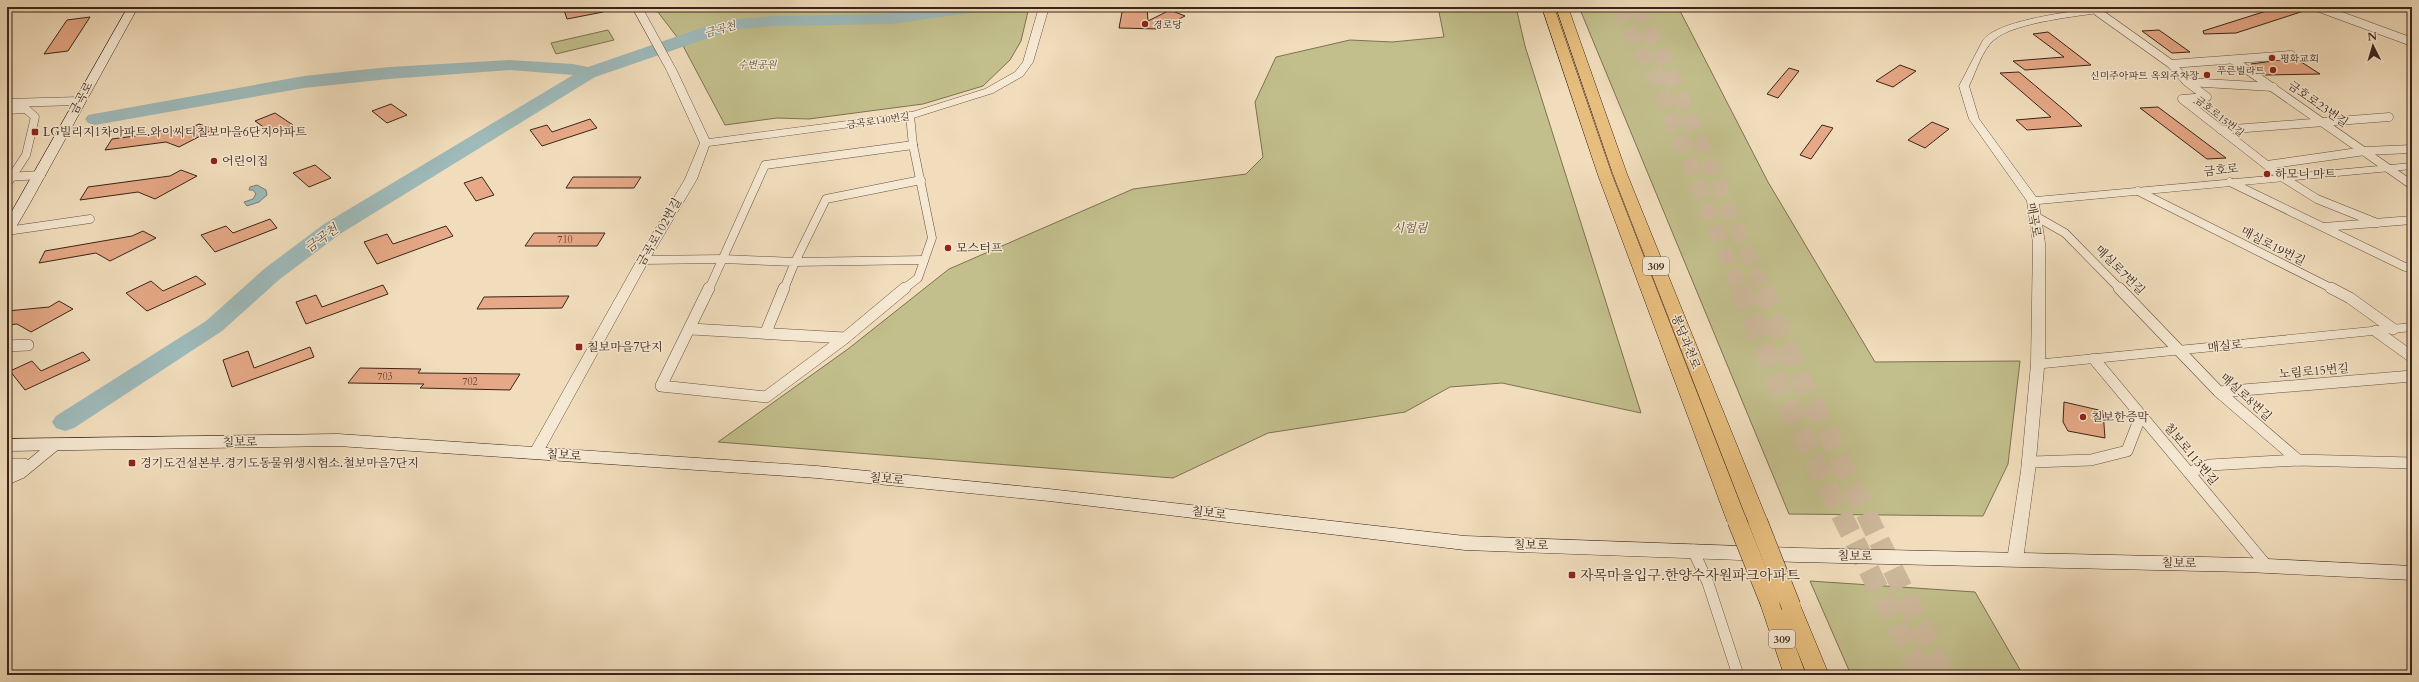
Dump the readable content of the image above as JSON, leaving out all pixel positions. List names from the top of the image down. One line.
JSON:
{"streets":{"highway":["309","봉담과천로"],"main road":["금곡로","칠보로"],"street":["금호로23번길","금호로15번길","금곡로140번길","금호로","매곡로","금곡로102번길","매실로19번길","매실로7번길","매실로","노림로15번길","매실로8번길","칠보로113번길"]},"crossings":[["금호로23번길","금호로"],["금호로15번길","금호로"],["금호로15번길","매곡로"],["금곡로140번길","금곡로102번길"],["금호로","매곡로"],["금호로","매실로19번길"],["매곡로","매실로7번길"],["매곡로","매실로"],["매곡로","칠보로"],["금곡로102번길","칠보로"],["매실로19번길","매실로"],["매실로7번길","매실로"],["매실로7번길","매실로8번길"],["매실로","매실로8번길"],["매실로","칠보로113번길"],["노림로15번길","매실로8번길"],["칠보로","칠보로113번길"]],"water":["금곡천"],"parks":["수변공원","시험림"],"places":{"other":["경로당","평화교회","푸른빌라트","신미주아파트 옥외주차장","어린이집","하모니 마트","모스터프","칠보한증막"],"transit":["LG빌리지1차아파트.와이씨티칠보마을6단지아파트","칠보마을7단지","경기도건설본부.경기도동물위생시험소.철보마을7단지","자목마을입구.한양수자원파크아파트"]},"house_numbers":["710","703","702"],"north":"top"}
